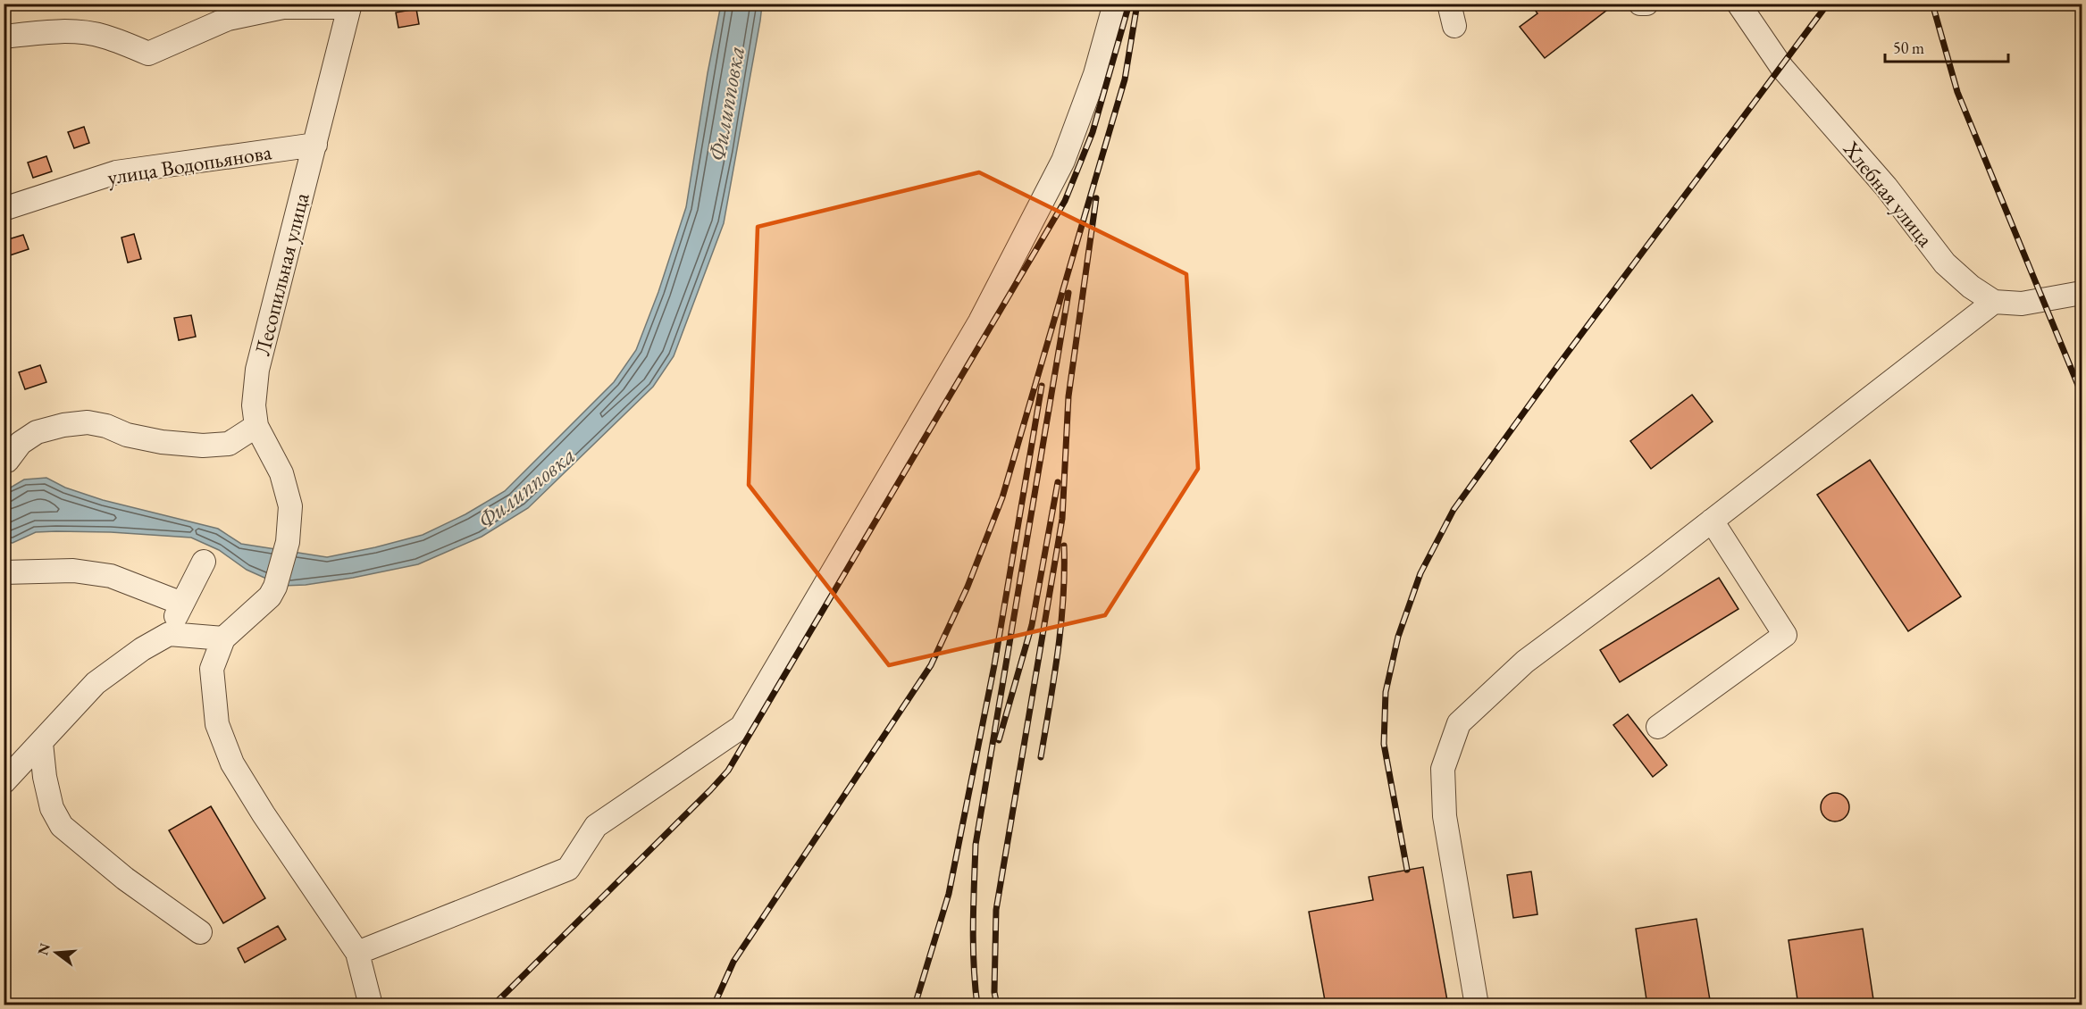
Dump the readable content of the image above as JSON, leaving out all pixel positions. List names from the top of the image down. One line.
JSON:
{"streets":{"street":["улица Водопьянова","Хлебная улица","Лесопильная улица"]},"crossings":[["улица Водопьянова","Лесопильная улица"]],"water":["Филипповка"],"scale_bar":"50 m","north":"left"}
